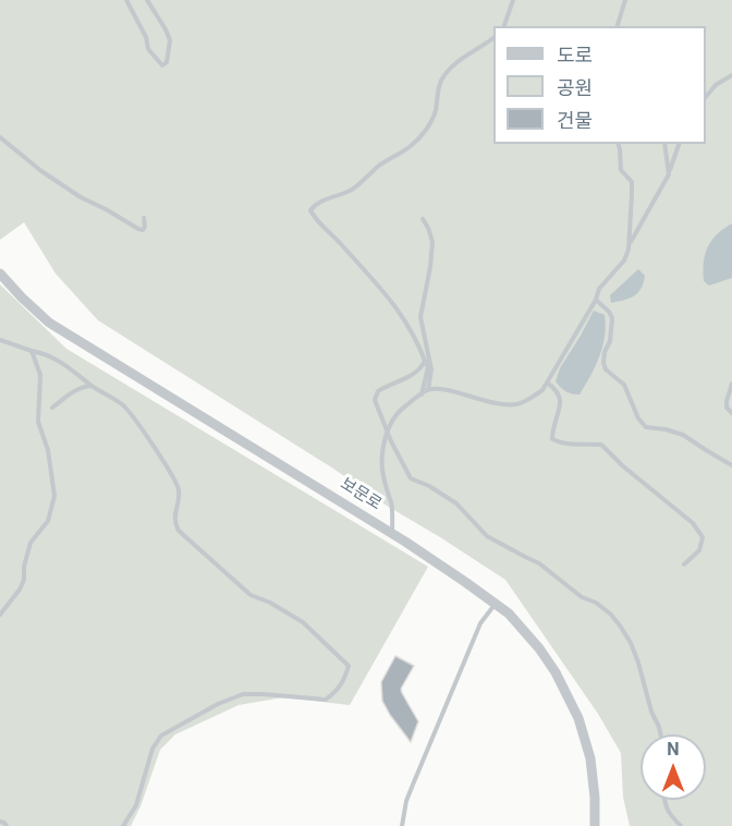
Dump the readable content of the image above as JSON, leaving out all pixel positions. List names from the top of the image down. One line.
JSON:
{"streets":{"street":["보문로"]},"legend":["도로","공원","건물"],"north":"top"}
